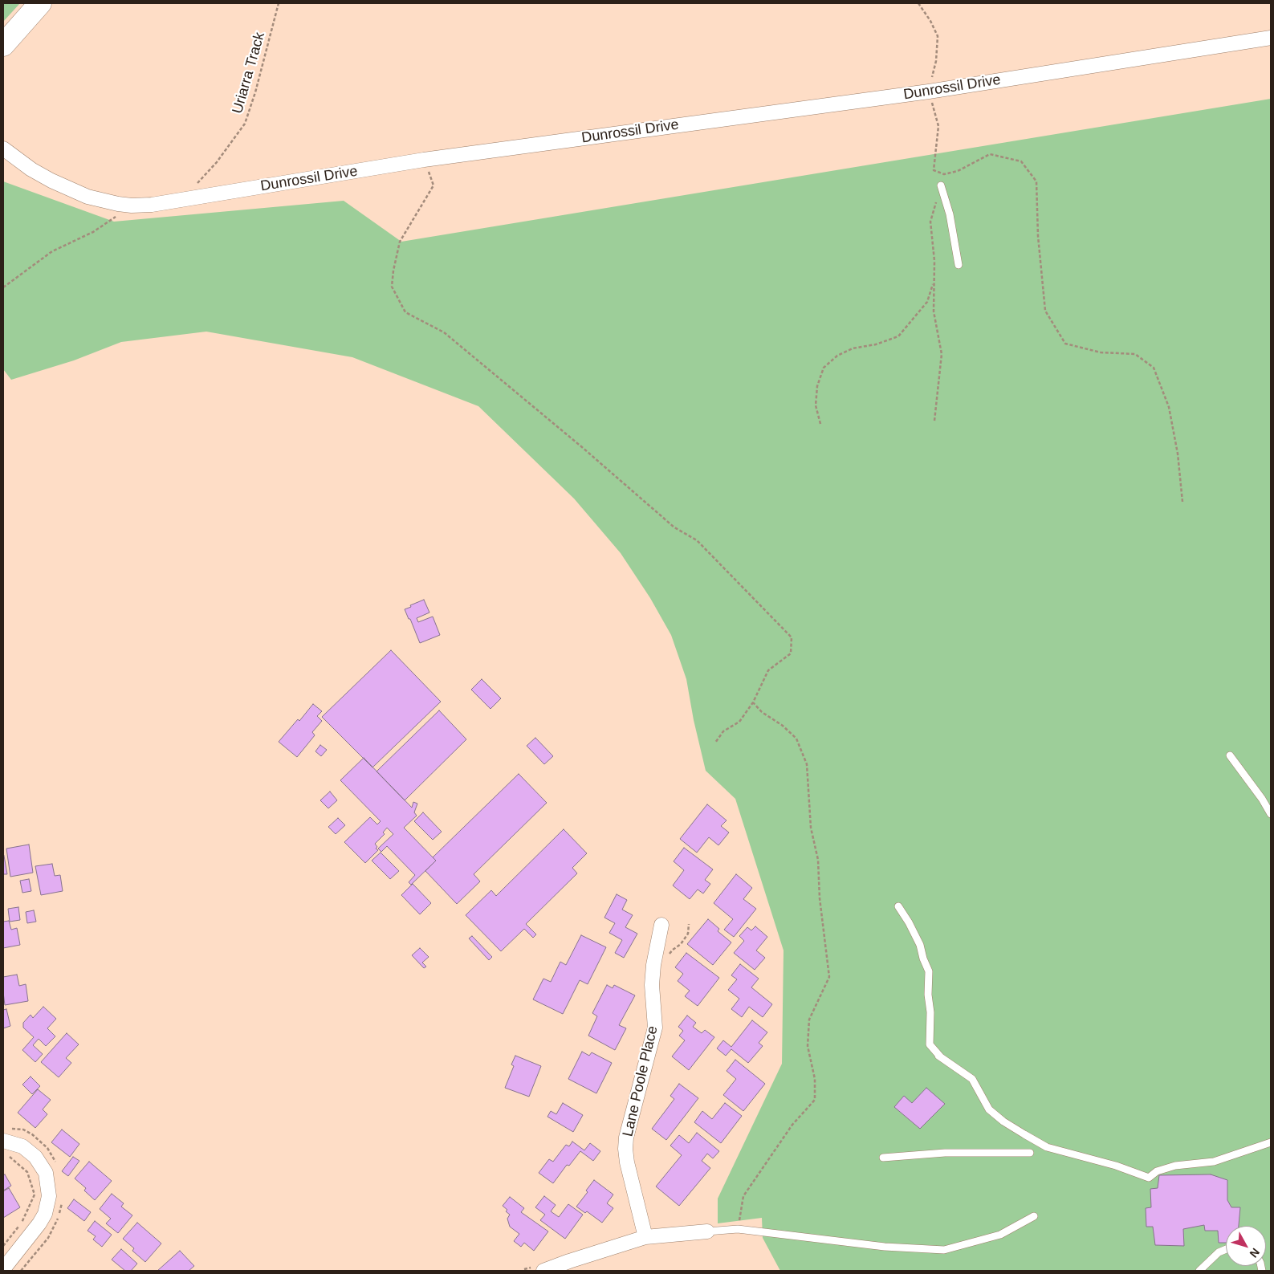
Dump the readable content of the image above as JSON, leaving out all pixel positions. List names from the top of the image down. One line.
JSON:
{"streets":{"street":["Dunrossil Drive","Lane Poole Place"],"path":["Uriarra Track"]},"crossings":[["Uriarra Track","Dunrossil Drive"]],"north":"bottom right"}
